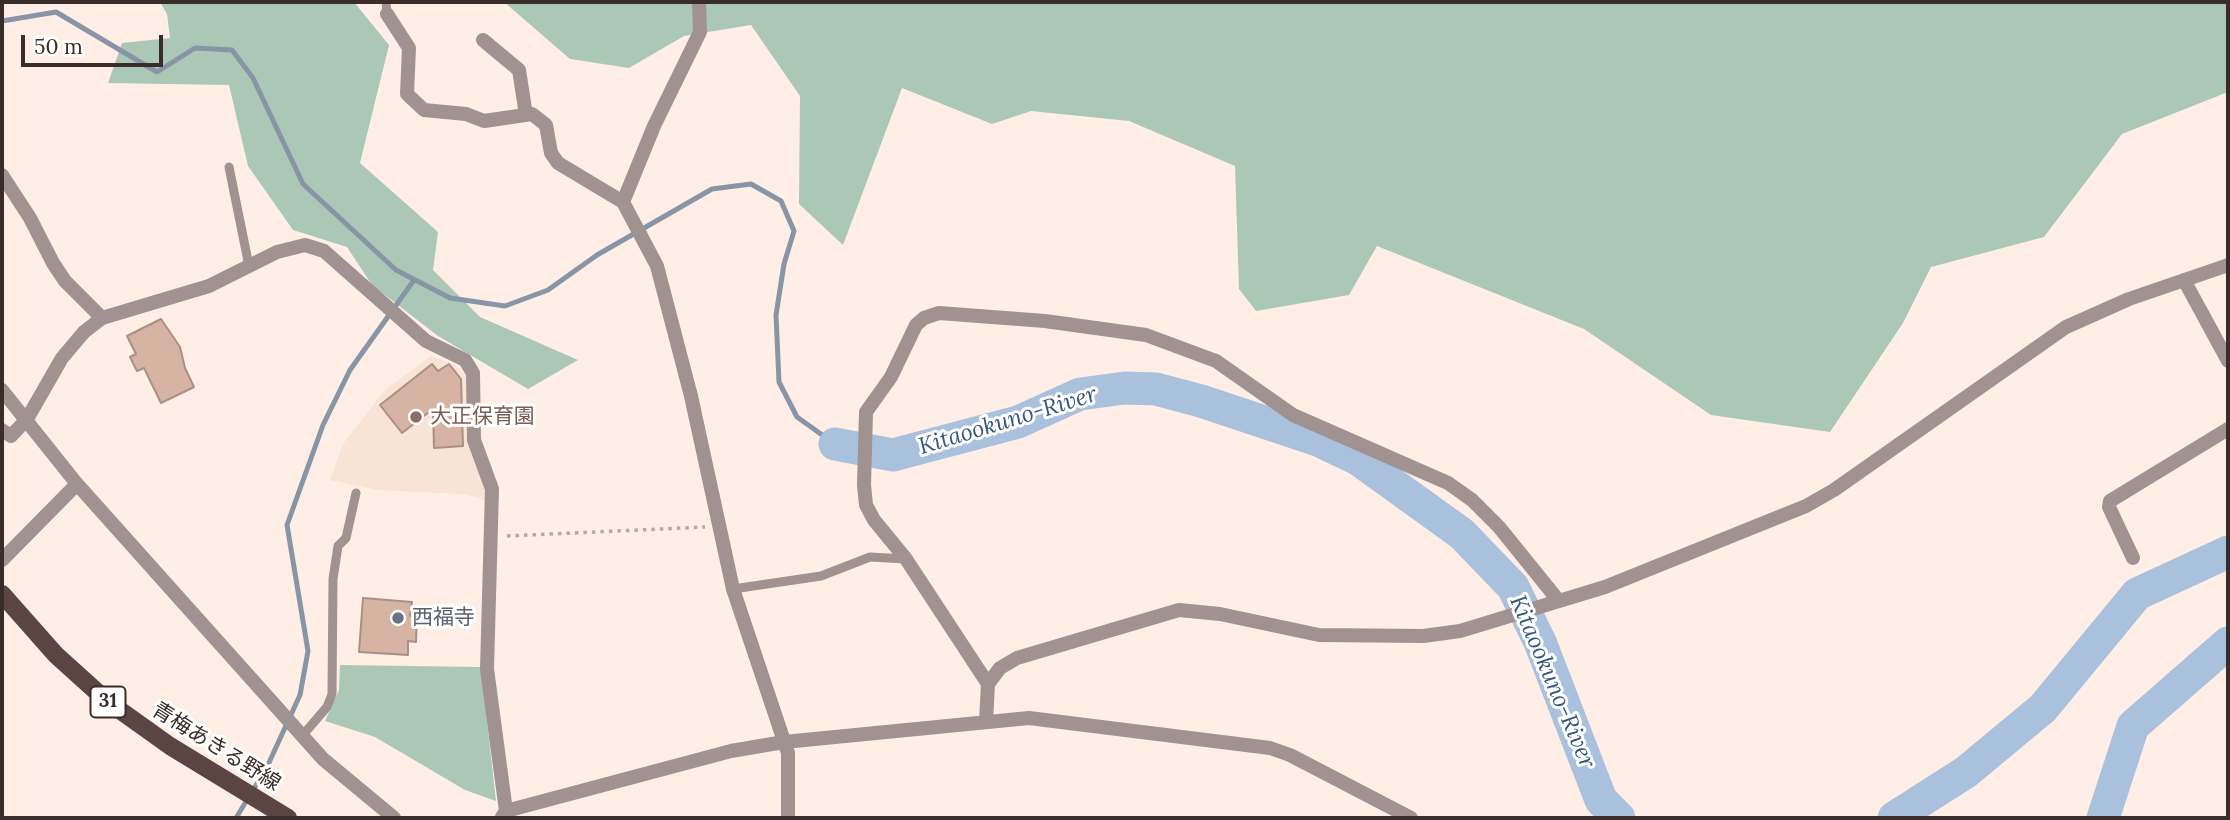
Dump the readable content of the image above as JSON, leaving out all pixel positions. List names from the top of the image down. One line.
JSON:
{"streets":{"main road":["31","青梅あきる野線"]},"water":["Kitaookuno-River"],"places":["大正保育園","西福寺"],"scale_bar":"50 m"}
